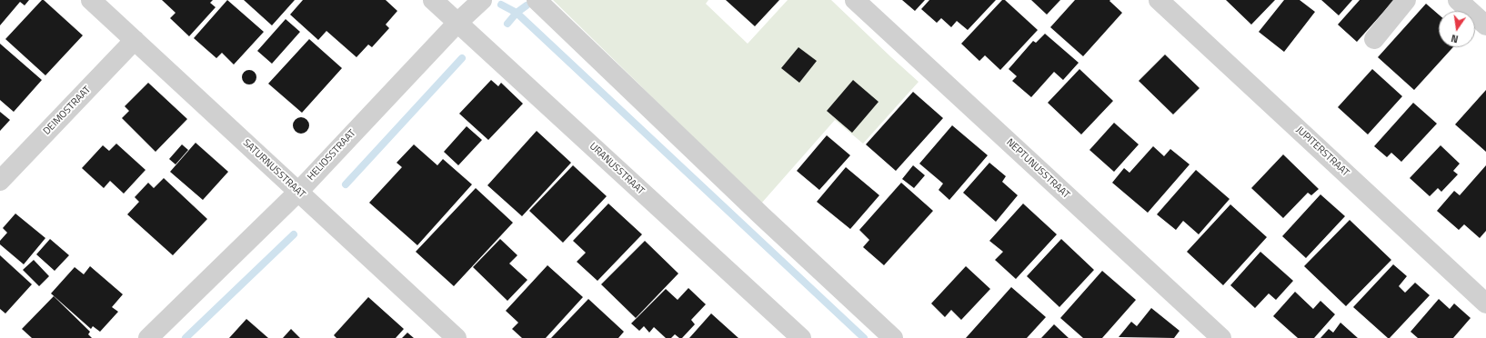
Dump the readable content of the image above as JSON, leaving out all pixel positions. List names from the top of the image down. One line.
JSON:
{"streets":{"street":["DEIMOSTRAAT","JUPITERSTRAAT","HELIOSSTRAAT","SATURNUSSTRAAT","URANUSSTRAAT","NEPTUNUSSTRAAT"]},"crossings":[["DEIMOSTRAAT","SATURNUSSTRAAT"],["HELIOSSTRAAT","SATURNUSSTRAAT"],["HELIOSSTRAAT","URANUSSTRAAT"]],"north":"bottom"}
